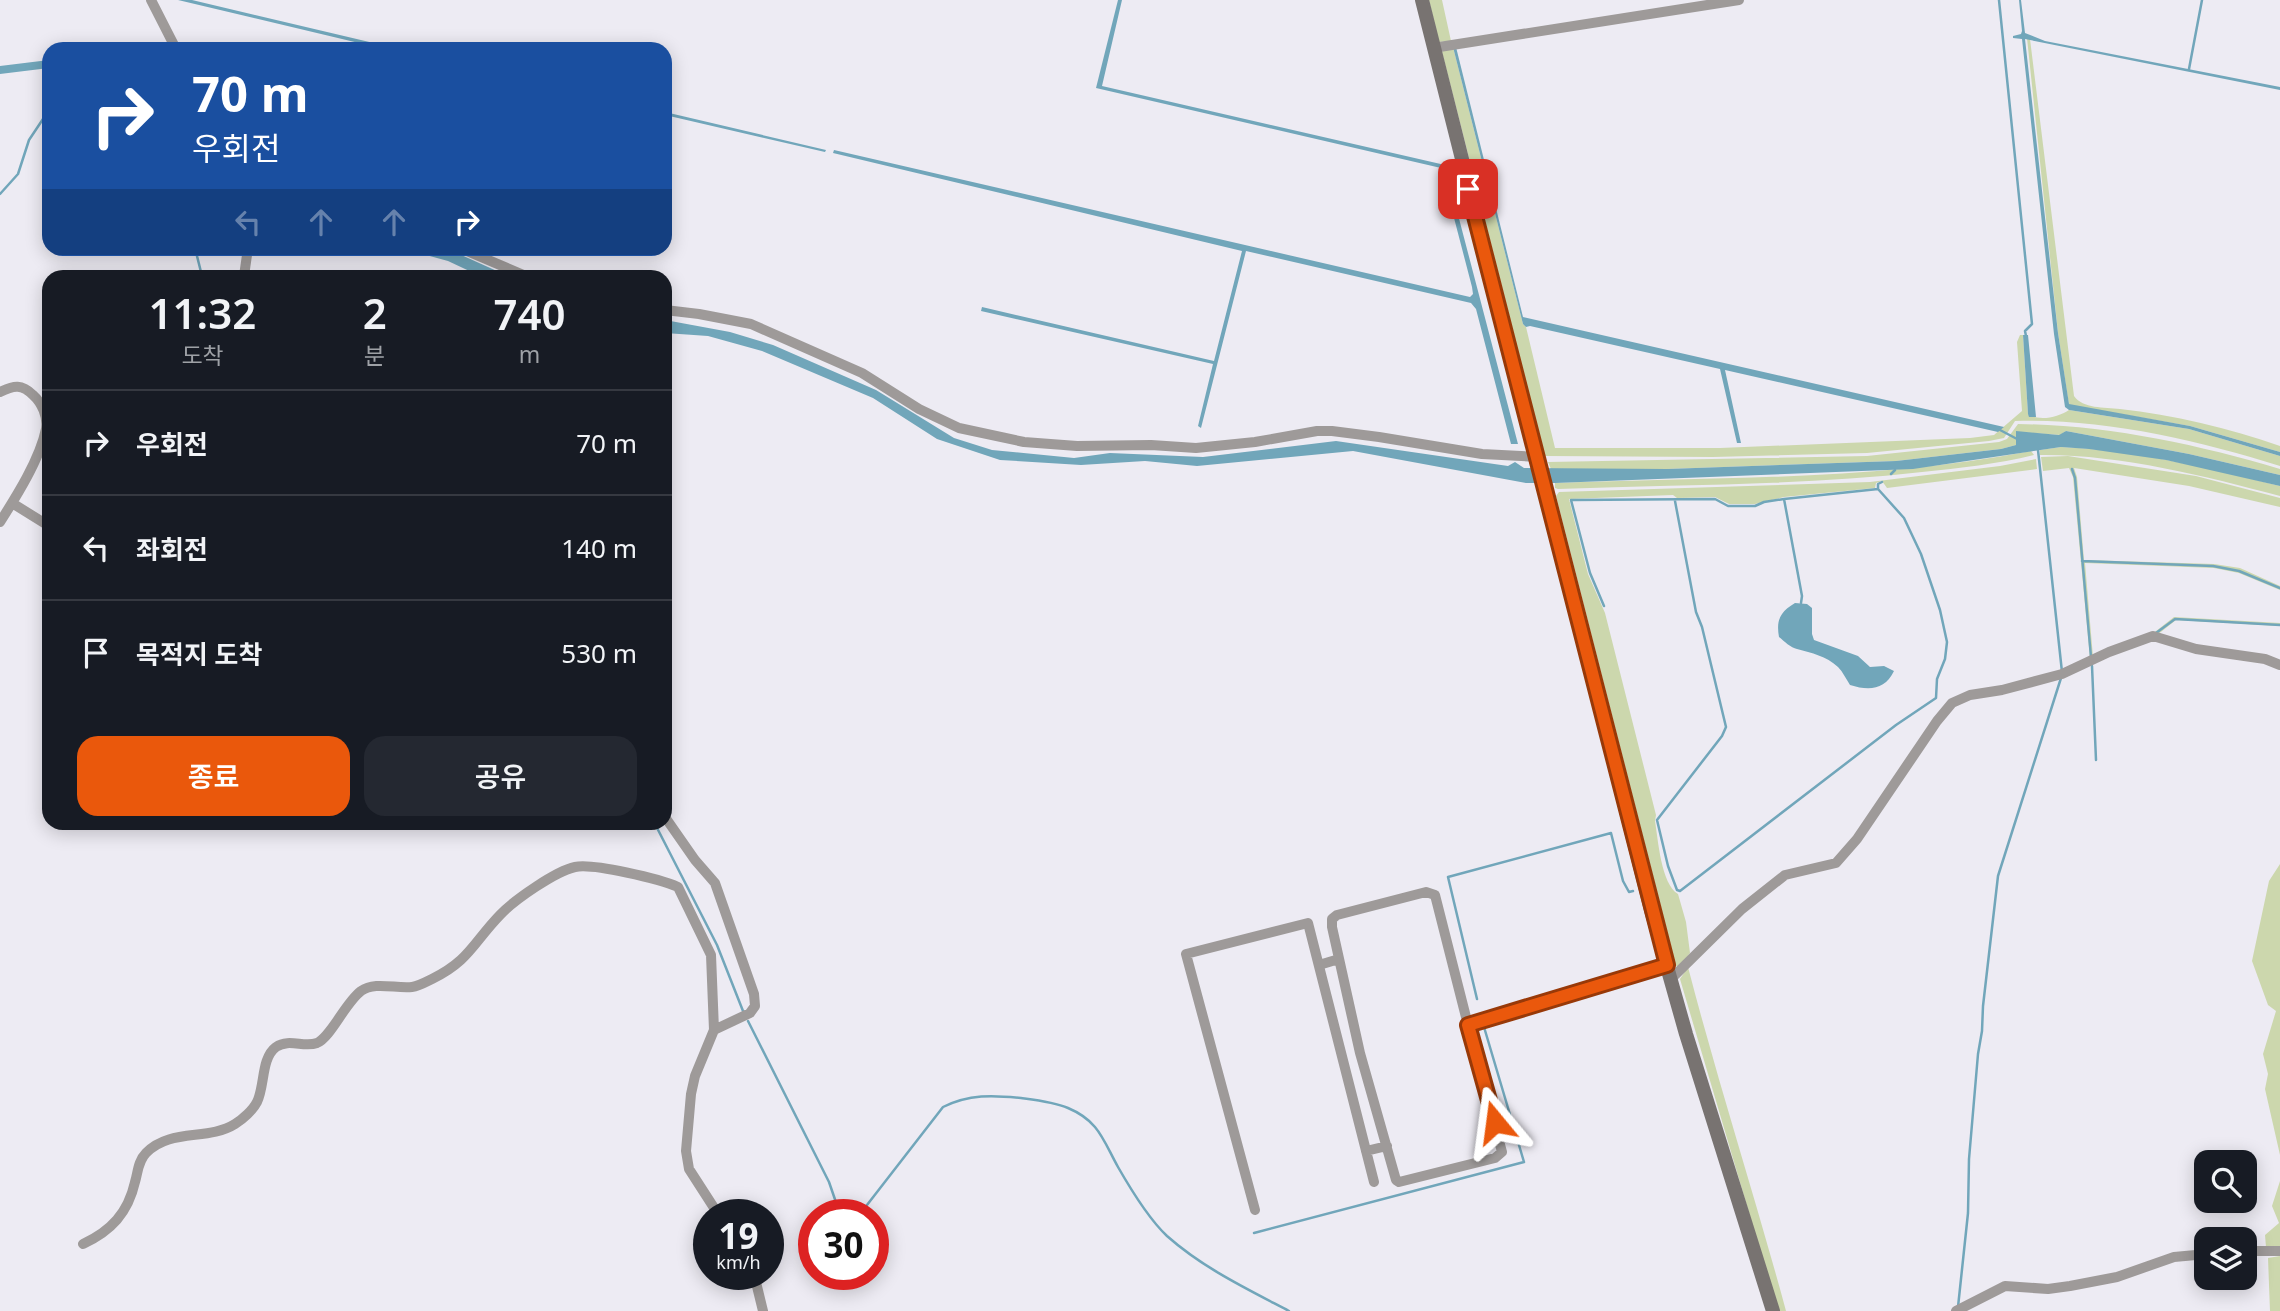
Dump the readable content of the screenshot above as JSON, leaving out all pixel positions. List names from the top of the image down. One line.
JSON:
{"page":{"turn":["70 m","우회전"],"eta":["11:32","도착","2","분","740","m"],"list":[{"name":"우회전","value":"70 m"},{"name":"좌회전","value":"140 m"},{"name":"목적지 도착","value":"530 m"}],"buttons":["종료","공유"],"speed":"19 km/h","limit":"30"}}
